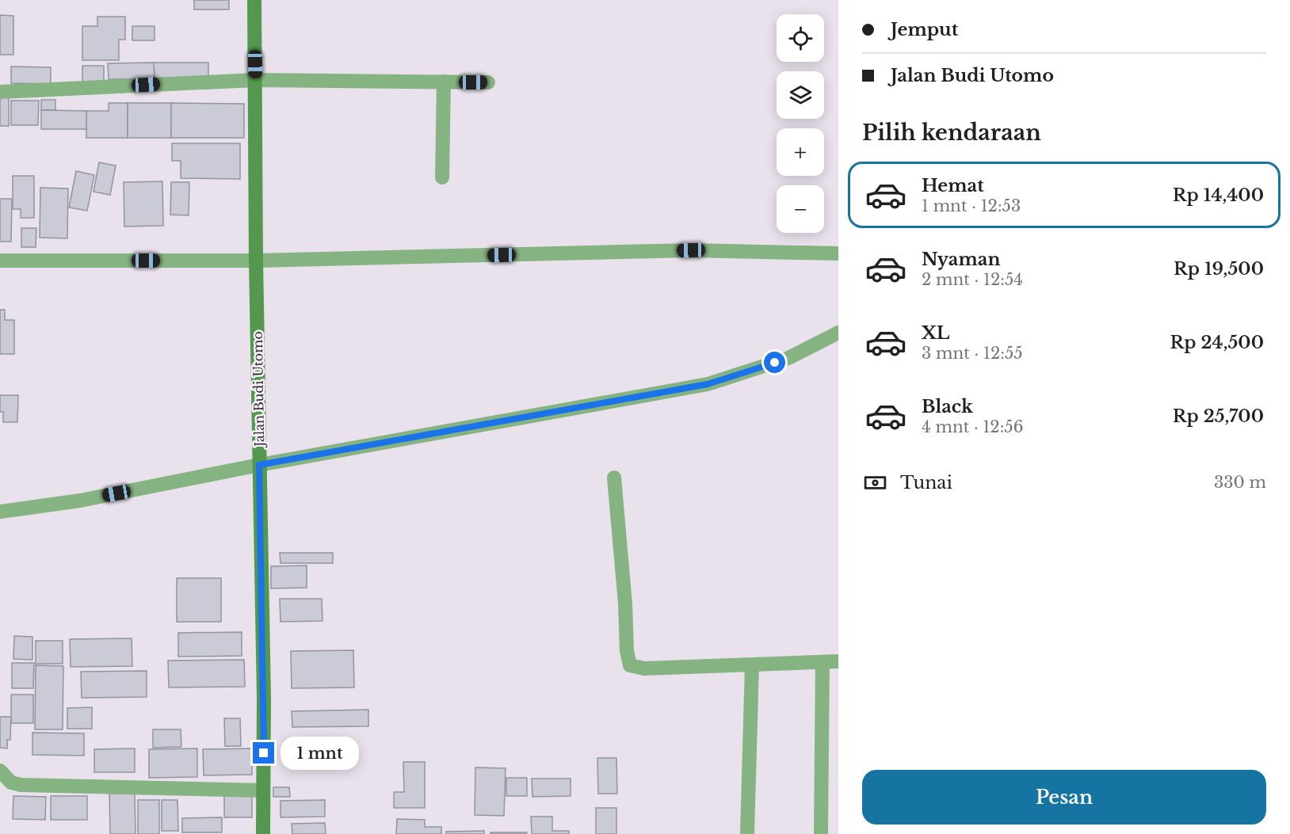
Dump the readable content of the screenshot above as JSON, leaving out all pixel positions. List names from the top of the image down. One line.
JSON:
{"streets":{"street":["Jalan Budi Utomo"]},"page":{"banner":["Jemput","Jalan Budi Utomo"],"map_buttons":["+","−"],"heading":"Pilih kendaraan","list":[{"name":"Hemat","note":"1 mnt · 12:53","value":"Rp 14,400"},{"name":"Nyaman","note":"2 mnt · 12:54","value":"Rp 19,500"},{"name":"XL","note":"3 mnt · 12:55","value":"Rp 24,500"},{"name":"Black","note":"4 mnt · 12:56","value":"Rp 25,700"}],"pay":["Tunai","330 m"],"bubble":"1 mnt","buttons":"Pesan"}}
